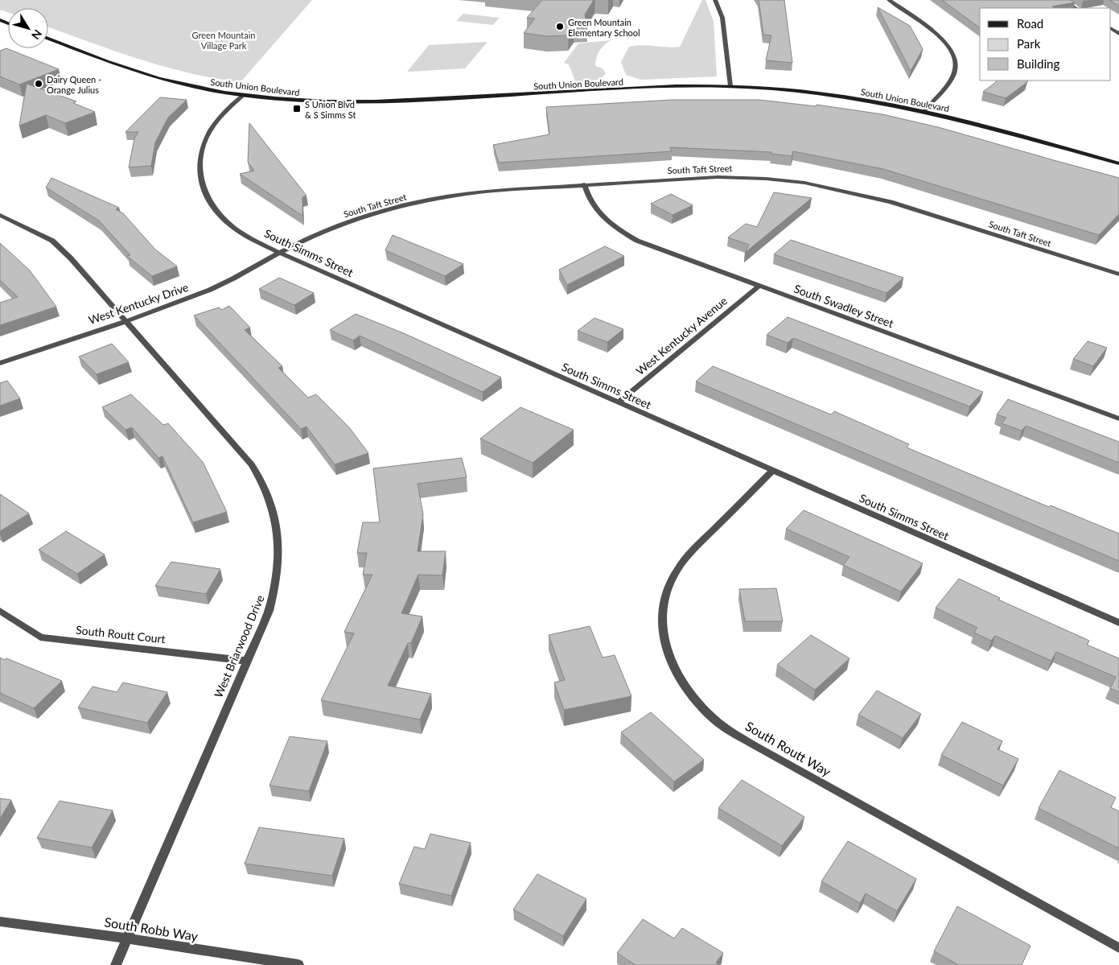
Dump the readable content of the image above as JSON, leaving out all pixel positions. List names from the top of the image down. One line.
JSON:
{"streets":{"main road":["South Union Boulevard"],"street":["South Taft Street","South Simms Street","West Kentucky Drive","South Swadley Street","West Kentucky Avenue","South Routt Court","West Briarwood Drive","South Routt Way","South Robb Way"]},"crossings":[["South Union Boulevard","South Simms Street"],["South Taft Street","South Simms Street"],["South Taft Street","West Kentucky Drive"],["South Taft Street","South Swadley Street"],["South Simms Street","West Kentucky Drive"],["South Simms Street","West Kentucky Avenue"],["South Simms Street","South Routt Way"],["West Kentucky Drive","West Briarwood Drive"],["South Swadley Street","West Kentucky Avenue"],["South Routt Court","West Briarwood Drive"],["West Briarwood Drive","South Robb Way"]],"parks":["Green Mountain Village Park"],"places":{"other":["Green Mountain Elementary School","Dairy Queen - Orange Julius"],"transit":["S Union Blvd & S Simms St"]},"legend":["Road","Park","Building"],"north":"bottom right"}
